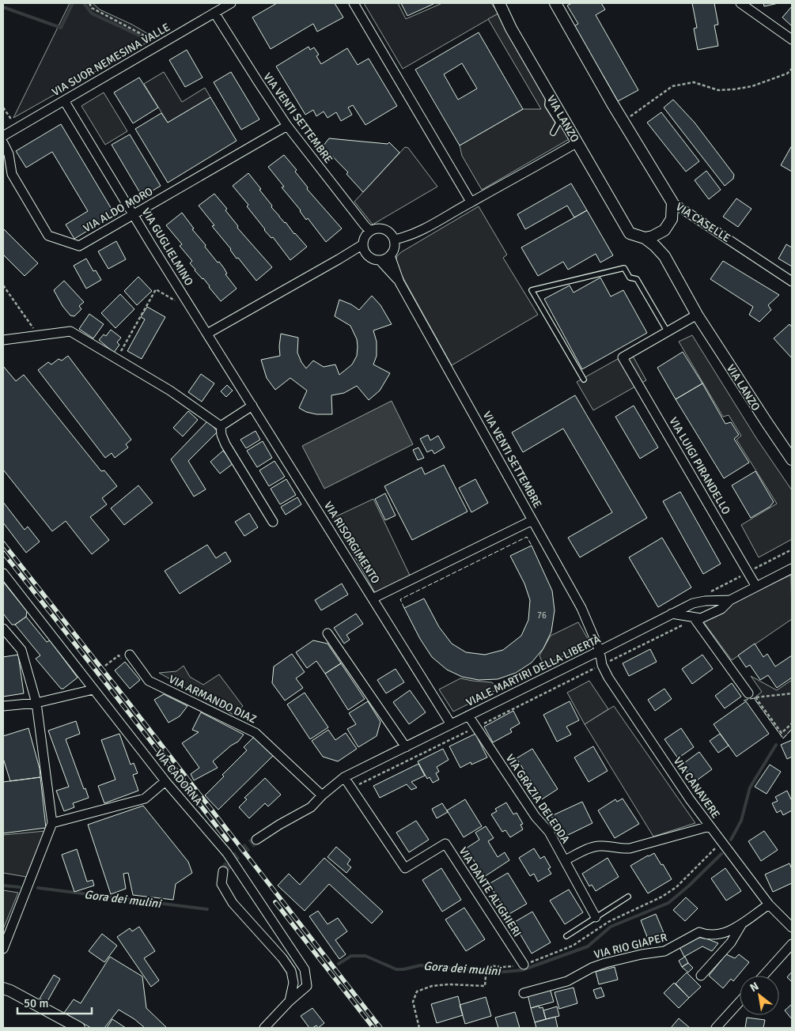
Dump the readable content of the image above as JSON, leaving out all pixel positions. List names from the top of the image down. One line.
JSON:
{"streets":{"street":["VIA SUOR NEMESINA VALLE","VIA VENTI SETTEMBRE","VIA LANZO","VIA ALDO MORO","VIA CASELLE","VIA GUGLIELMINO","VIA LUIGI PIRANDELLO","VIA RISORGIMENTO","VIALE MARTIRI DELLA LIBERTÀ","VIA ARMANDO DIAZ","VIA CADORNA","VIA CANAVERE","VIA GRAZIA DELEDDA","VIA DANTE ALIGHIERI","VIA RIO GIAPER"]},"crossings":[["VIA SUOR NEMESINA VALLE","VIA VENTI SETTEMBRE"],["VIA SUOR NEMESINA VALLE","VIA GUGLIELMINO"],["VIA VENTI SETTEMBRE","VIA ALDO MORO"],["VIA VENTI SETTEMBRE","VIALE MARTIRI DELLA LIBERTÀ"],["VIA VENTI SETTEMBRE","VIA CANAVERE"],["VIA ALDO MORO","VIA GUGLIELMINO"],["VIA GUGLIELMINO","VIA RISORGIMENTO"],["VIA LUIGI PIRANDELLO","VIALE MARTIRI DELLA LIBERTÀ"],["VIA RISORGIMENTO","VIALE MARTIRI DELLA LIBERTÀ"],["VIALE MARTIRI DELLA LIBERTÀ","VIA ARMANDO DIAZ"],["VIALE MARTIRI DELLA LIBERTÀ","VIA CANAVERE"],["VIALE MARTIRI DELLA LIBERTÀ","VIA GRAZIA DELEDDA"],["VIALE MARTIRI DELLA LIBERTÀ","VIA DANTE ALIGHIERI"],["VIA CANAVERE","VIA RIO GIAPER"]],"water":["Gora dei mulini"],"house_numbers":["76"],"scale_bar":"50 m","north":"top left"}
